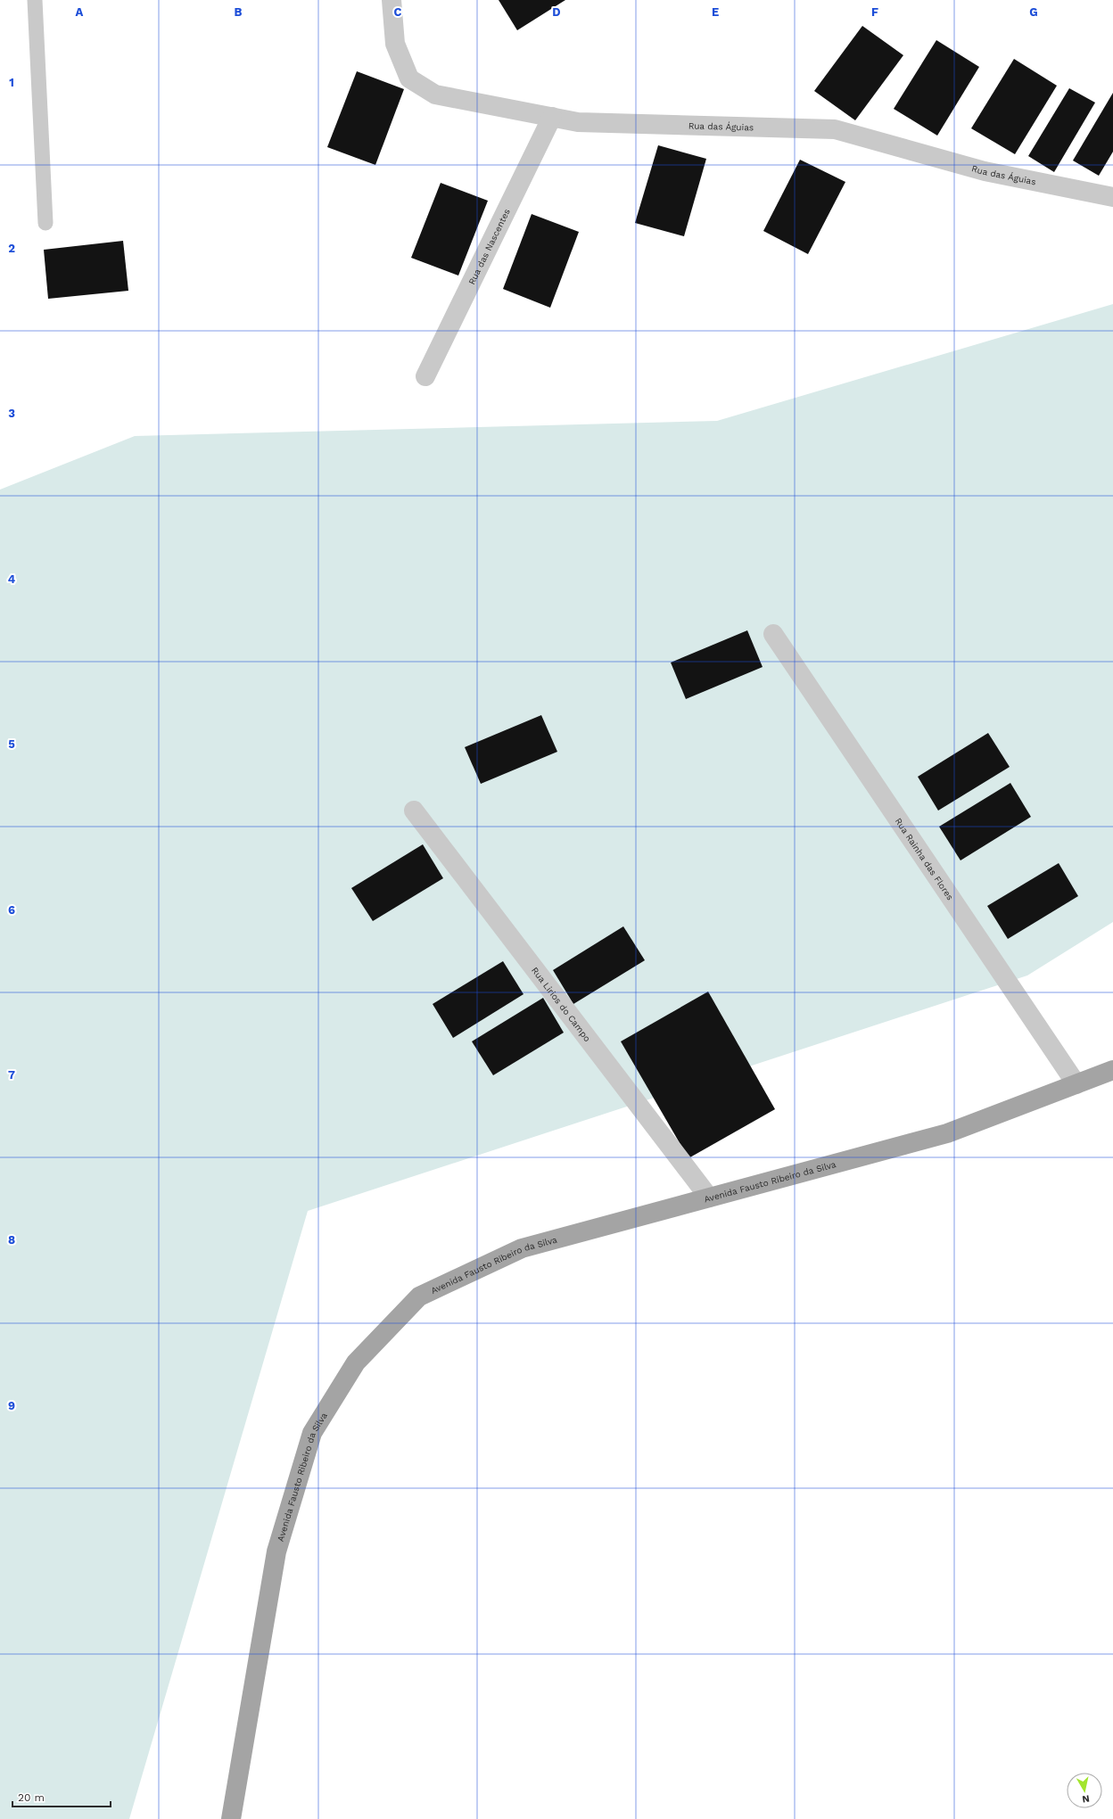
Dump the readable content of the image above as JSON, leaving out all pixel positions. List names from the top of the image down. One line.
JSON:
{"streets":{"main road":["Avenida Fausto Ribeiro da Silva"],"street":["Rua das Águias","Rua das Nascentes","Rua Rainha das Flores","Rua Lirios do Campo"]},"crossings":[["Rua das Águias","Rua das Nascentes"],["Rua Rainha das Flores","Avenida Fausto Ribeiro da Silva"],["Rua Lirios do Campo","Avenida Fausto Ribeiro da Silva"]],"scale_bar":"20 m","north":"bottom","grid":{"columns":["A","B","C","D","E","F","G"],"rows":["1","2","3","4","5","6","7","8","9"]}}
